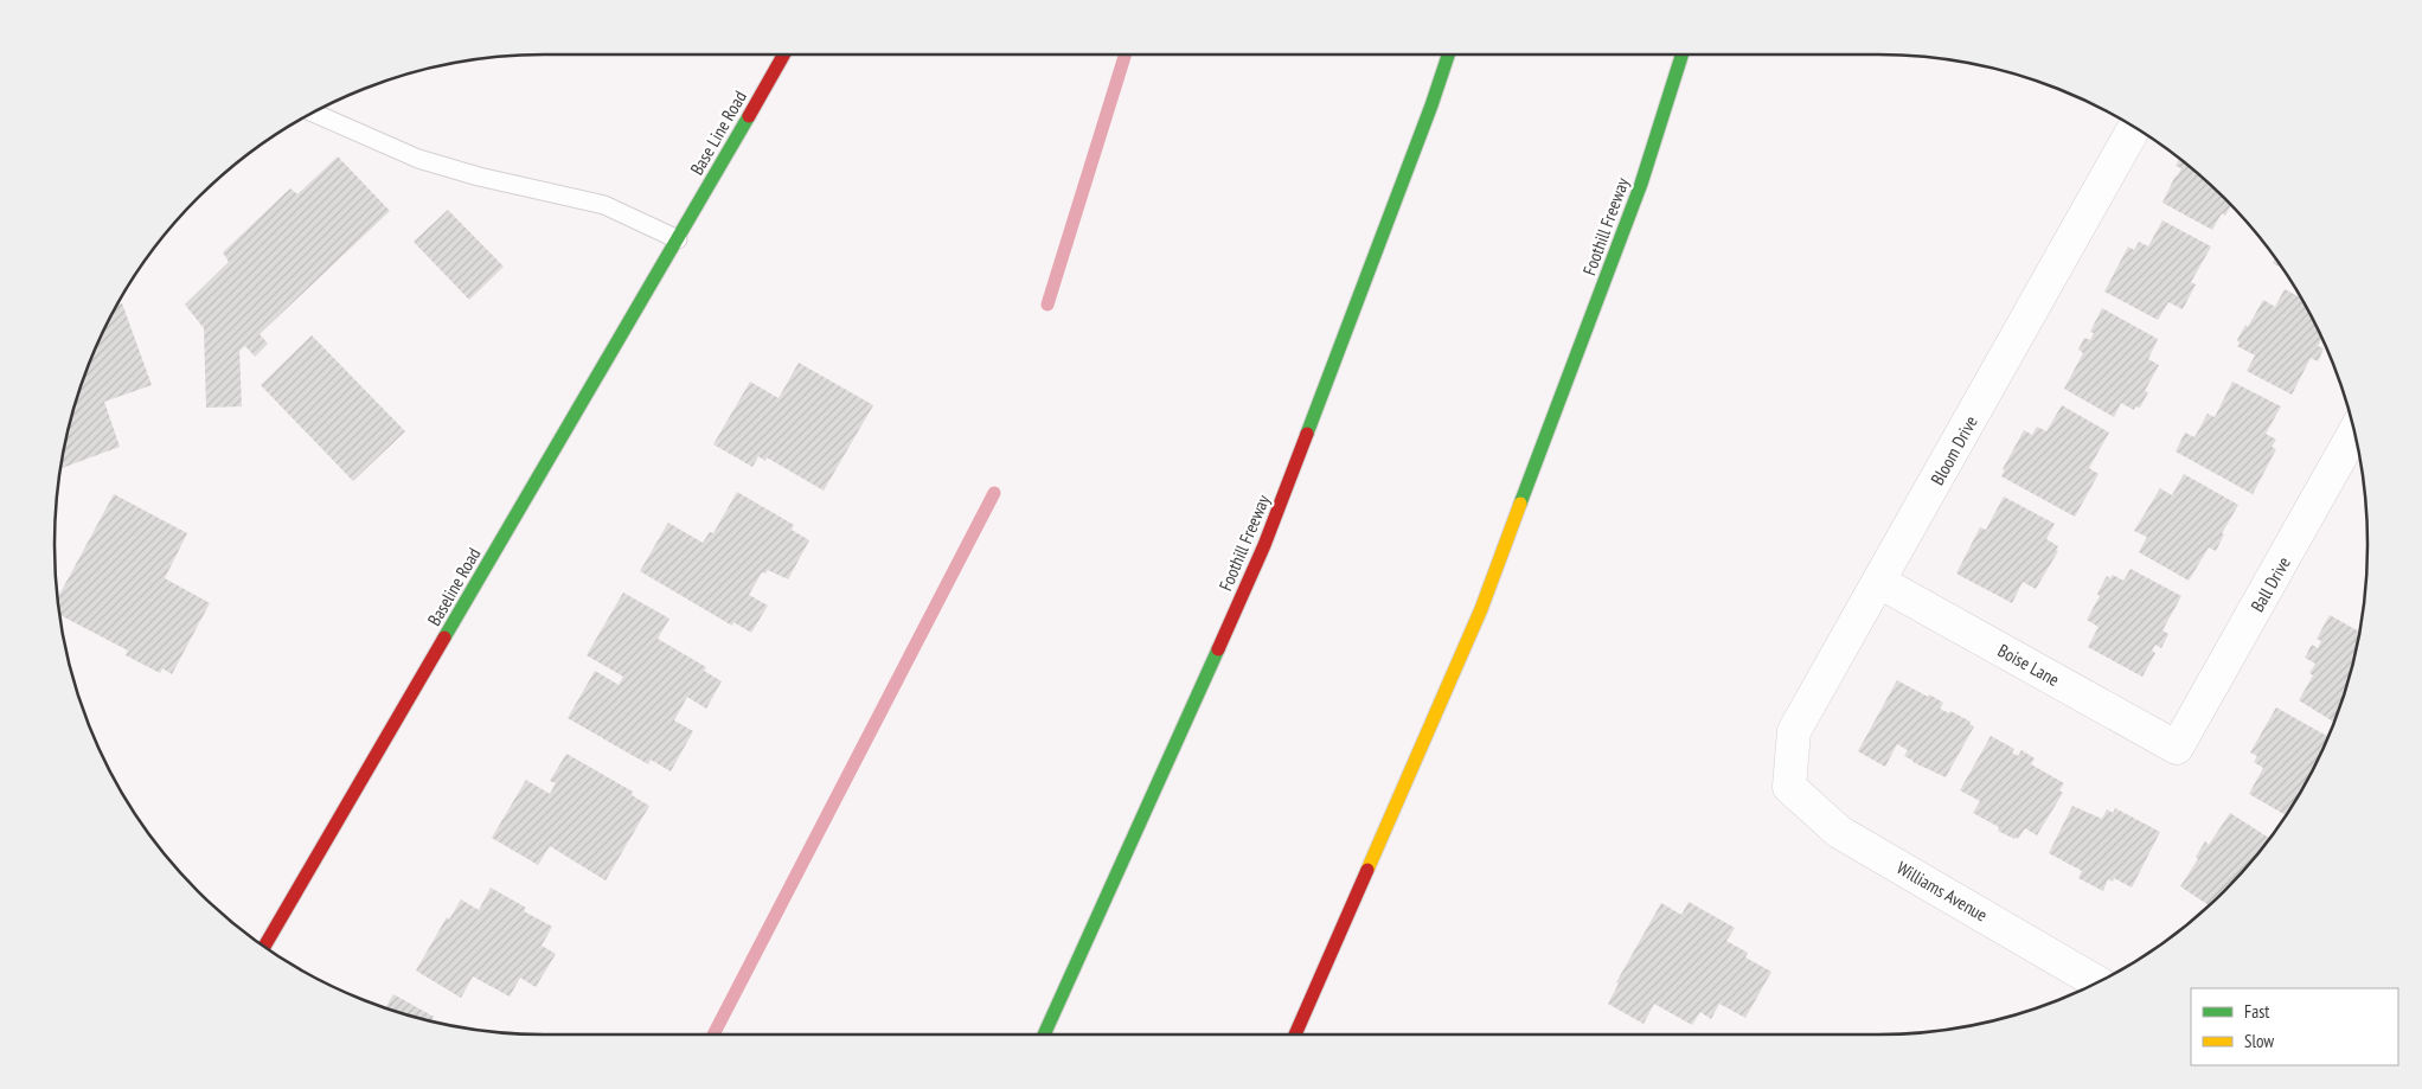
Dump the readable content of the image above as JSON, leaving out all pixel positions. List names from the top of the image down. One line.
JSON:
{"streets":{"main road":["Base Line Road","Foothill Freeway","Baseline Road"],"street":["Bloom Drive","Ball Drive","Boise Lane","Williams Avenue"]},"crossings":[["Base Line Road","Baseline Road"],["Bloom Drive","Boise Lane"],["Bloom Drive","Williams Avenue"],["Ball Drive","Boise Lane"]],"legend":["Fast","Slow"]}
